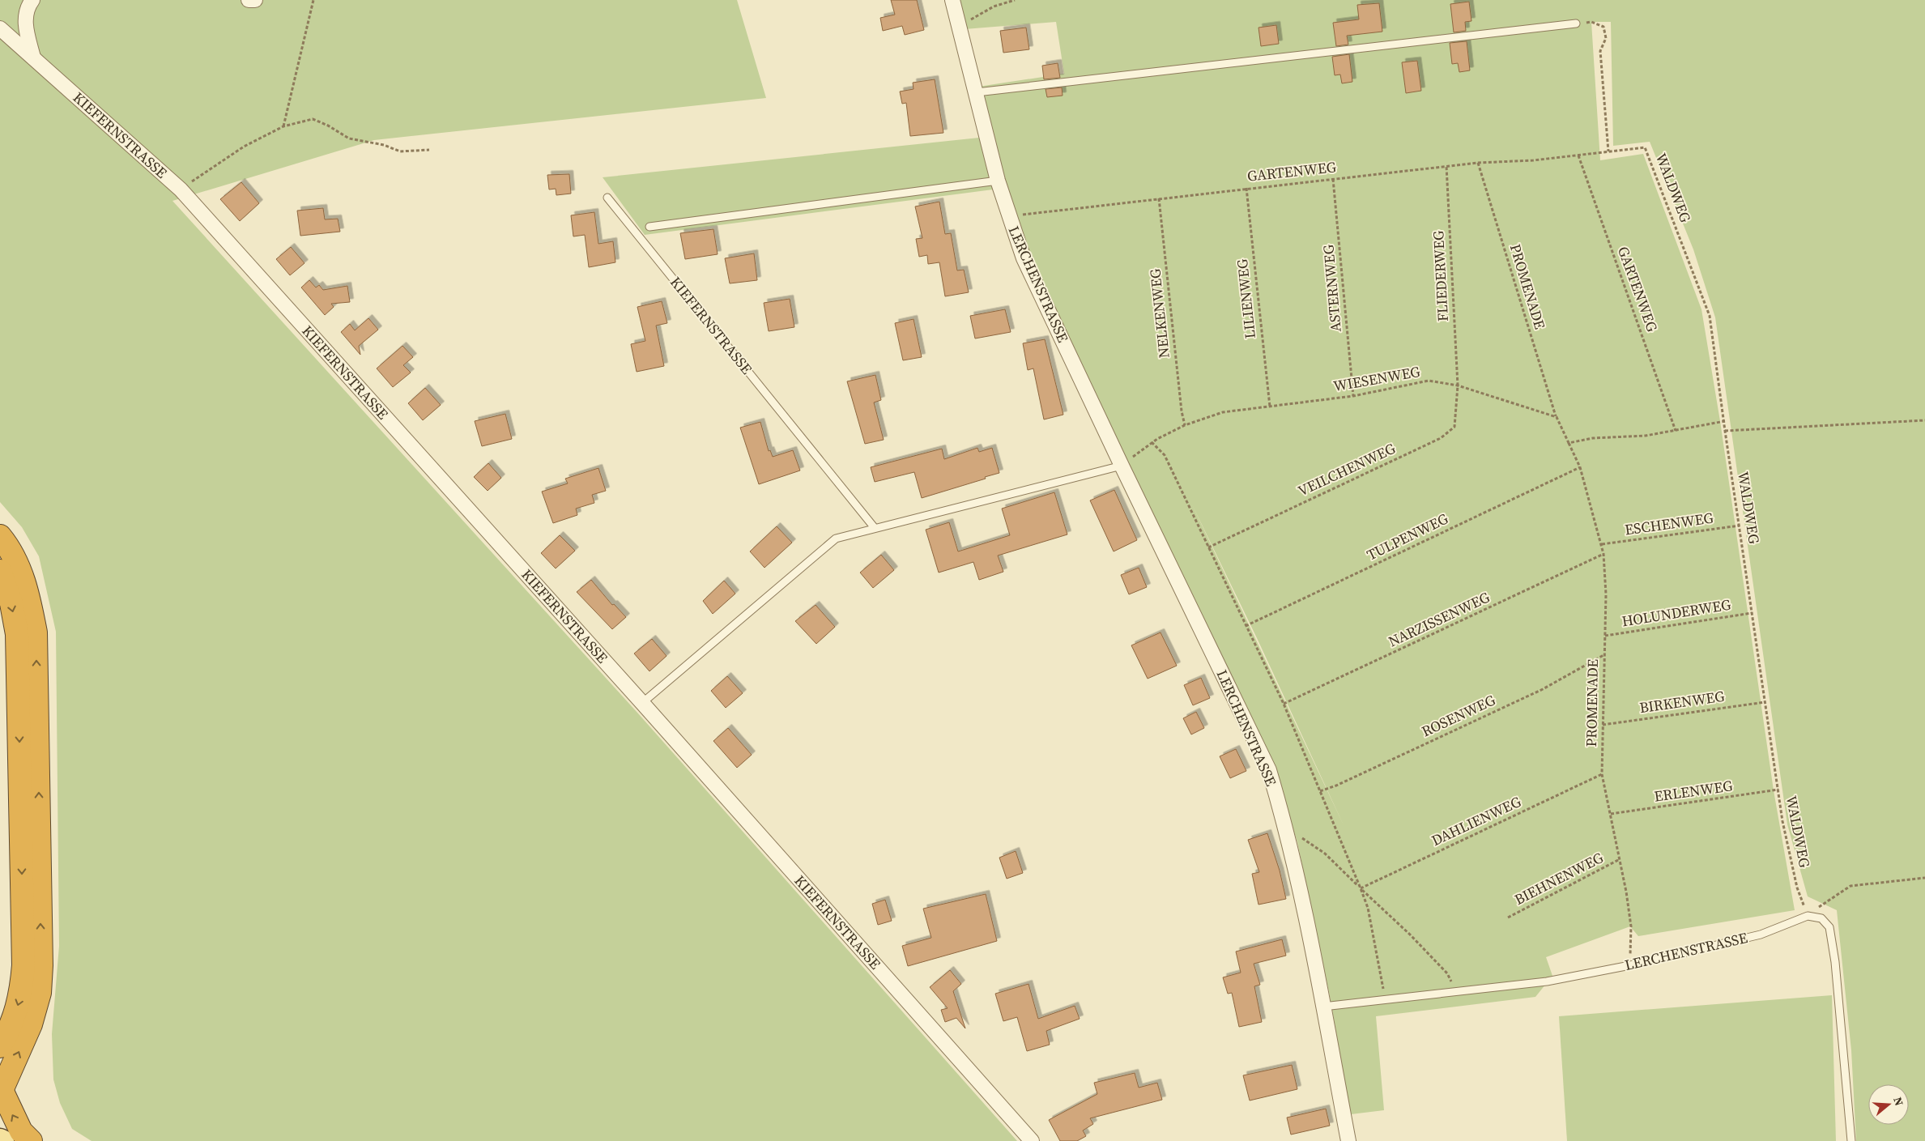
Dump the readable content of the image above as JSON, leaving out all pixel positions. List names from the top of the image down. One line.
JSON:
{"streets":{"street":["KIEFERNSTRASSE","LERCHENSTRASSE"],"path":["GARTENWEG","WALDWEG","FLIEDERWEG","PROMENADE","ASTERNWEG","LILIENWEG","NELKENWEG","WIESENWEG","VEILCHENWEG","ESCHENWEG","TULPENWEG","HOLUNDERWEG","NARZISSENWEG","BIRKENWEG","ROSENWEG","ERLENWEG","DAHLIENWEG","BIEHNENWEG"]},"crossings":[["GARTENWEG","WALDWEG"],["GARTENWEG","FLIEDERWEG"],["GARTENWEG","LERCHENSTRASSE"],["GARTENWEG","PROMENADE"],["GARTENWEG","ASTERNWEG"],["GARTENWEG","LILIENWEG"],["GARTENWEG","NELKENWEG"],["WALDWEG","LERCHENSTRASSE"],["WALDWEG","ESCHENWEG"],["WALDWEG","HOLUNDERWEG"],["WALDWEG","BIRKENWEG"],["WALDWEG","ERLENWEG"],["FLIEDERWEG","WIESENWEG"],["FLIEDERWEG","VEILCHENWEG"],["LERCHENSTRASSE","PROMENADE"],["LERCHENSTRASSE","WIESENWEG"],["PROMENADE","WIESENWEG"],["PROMENADE","ESCHENWEG"],["PROMENADE","TULPENWEG"],["PROMENADE","HOLUNDERWEG"],["PROMENADE","NARZISSENWEG"],["PROMENADE","BIRKENWEG"],["PROMENADE","ROSENWEG"],["PROMENADE","ERLENWEG"],["PROMENADE","DAHLIENWEG"],["PROMENADE","BIEHNENWEG"],["ASTERNWEG","WIESENWEG"],["LILIENWEG","WIESENWEG"],["NELKENWEG","WIESENWEG"],["WIESENWEG","VEILCHENWEG"]],"north":"right"}
